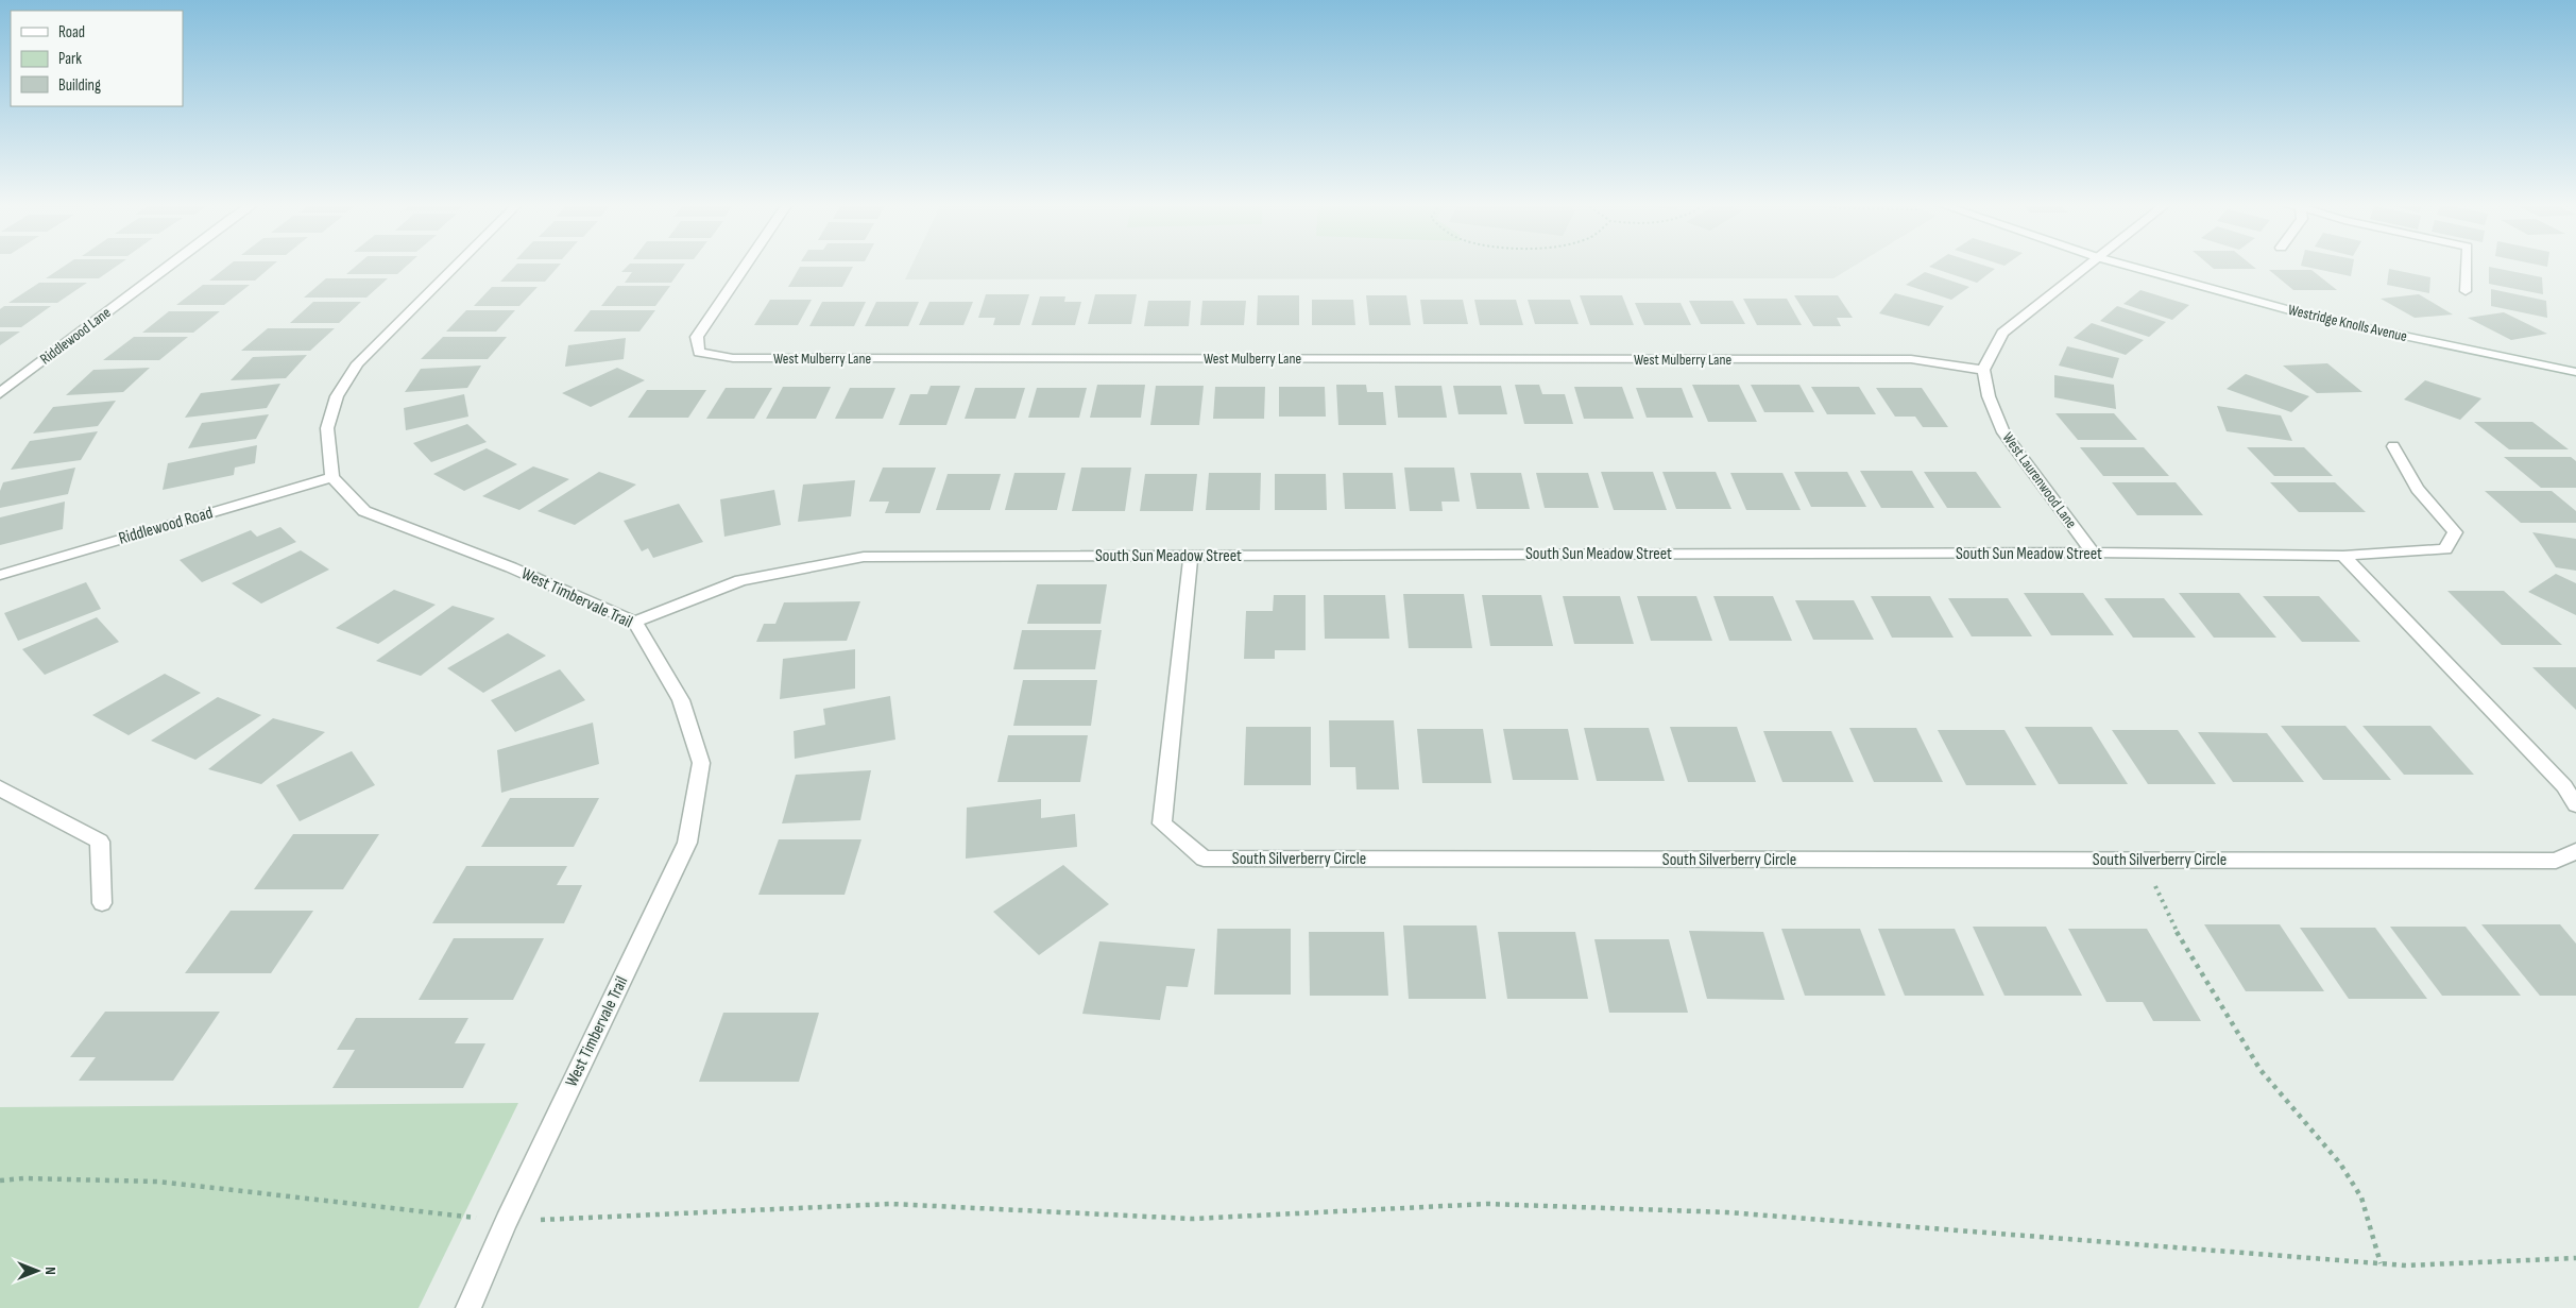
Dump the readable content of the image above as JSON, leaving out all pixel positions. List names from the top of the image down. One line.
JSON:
{"streets":{"street":["Westridge Knolls Avenue","Riddlewood Lane","West Mulberry Lane","West Laurenwood Lane","Riddlewood Road","South Sun Meadow Street","West Timbervale Trail","South Silverberry Circle"]},"crossings":[["West Mulberry Lane","West Laurenwood Lane"],["West Laurenwood Lane","South Sun Meadow Street"],["Riddlewood Road","West Timbervale Trail"],["South Sun Meadow Street","West Timbervale Trail"],["South Sun Meadow Street","South Silverberry Circle"]],"legend":["Road","Park","Building"],"north":"right"}
